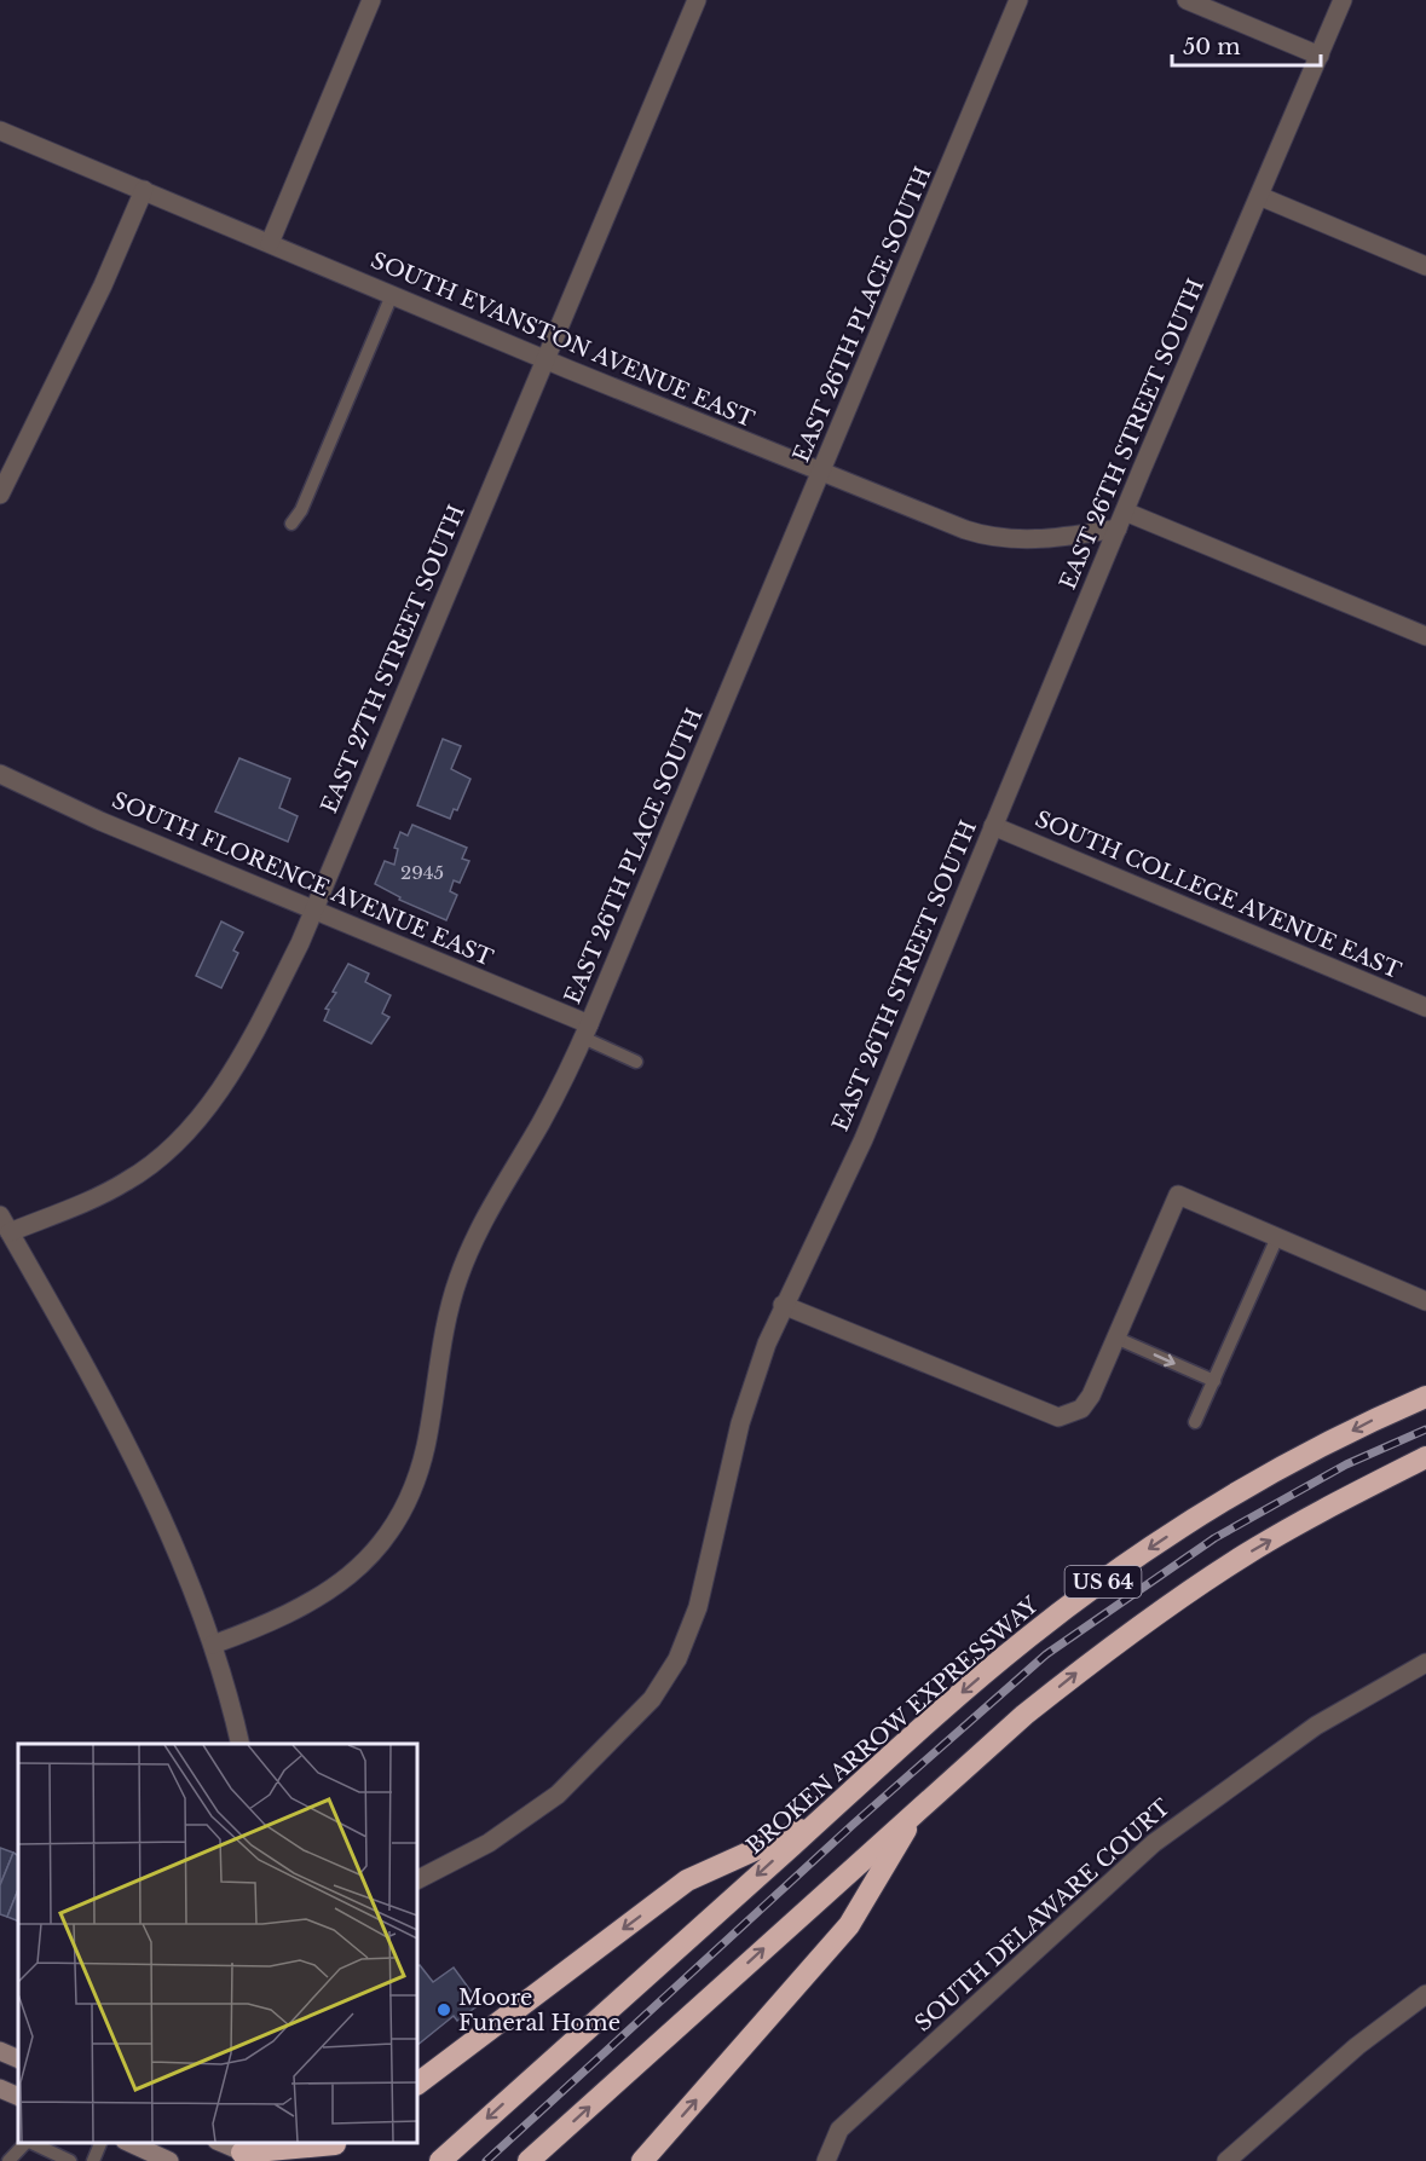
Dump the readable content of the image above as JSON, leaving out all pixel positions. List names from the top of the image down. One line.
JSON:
{"streets":{"highway":["US 64","BROKEN ARROW EXPRESSWAY"],"street":["EAST 26TH PLACE SOUTH","SOUTH EVANSTON AVENUE EAST","EAST 26TH STREET SOUTH","EAST 27TH STREET SOUTH","SOUTH FLORENCE AVENUE EAST","SOUTH COLLEGE AVENUE EAST","SOUTH DELAWARE COURT"]},"crossings":[["EAST 26TH PLACE SOUTH","SOUTH EVANSTON AVENUE EAST"],["EAST 26TH PLACE SOUTH","SOUTH FLORENCE AVENUE EAST"],["SOUTH EVANSTON AVENUE EAST","EAST 26TH STREET SOUTH"],["SOUTH EVANSTON AVENUE EAST","EAST 27TH STREET SOUTH"],["EAST 26TH STREET SOUTH","SOUTH COLLEGE AVENUE EAST"],["EAST 27TH STREET SOUTH","SOUTH FLORENCE AVENUE EAST"]],"places":["Moore Funeral Home"],"house_numbers":["2945"],"scale_bar":"50 m"}
